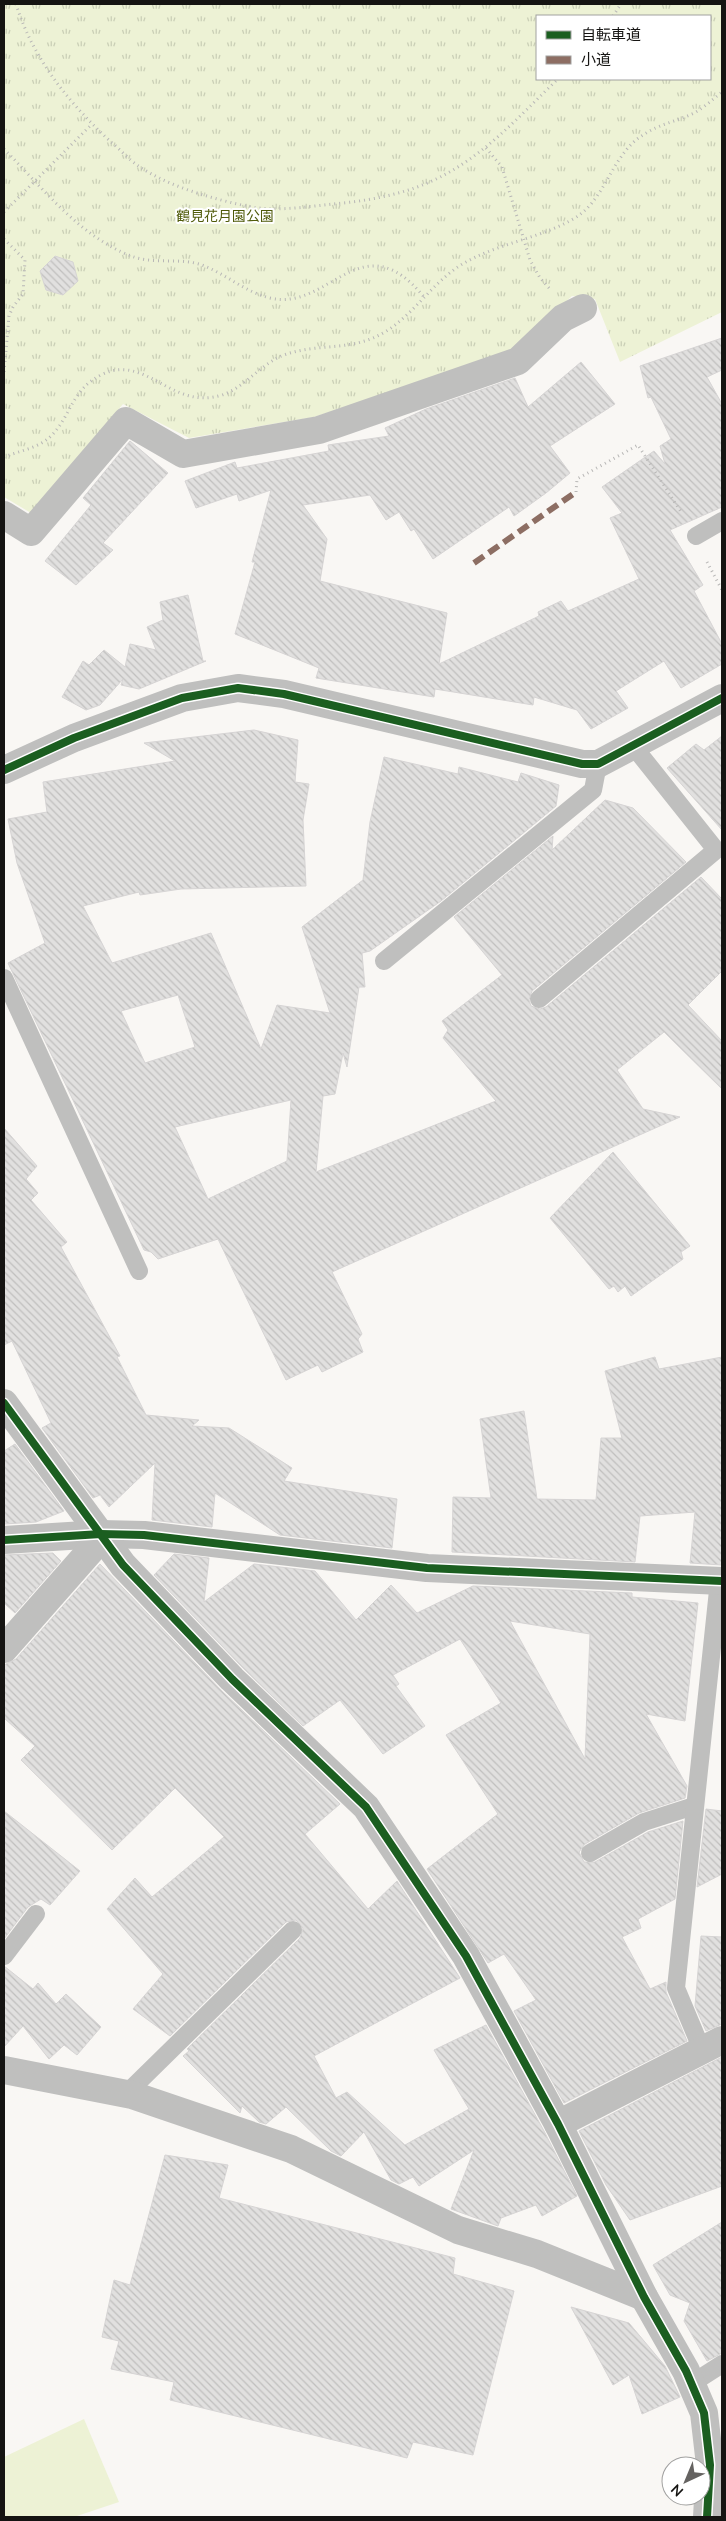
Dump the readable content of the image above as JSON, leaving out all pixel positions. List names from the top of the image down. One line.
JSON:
{"parks":["鶴見花月園公園"],"legend":["自転車道","小道"],"north":"bottom left"}
